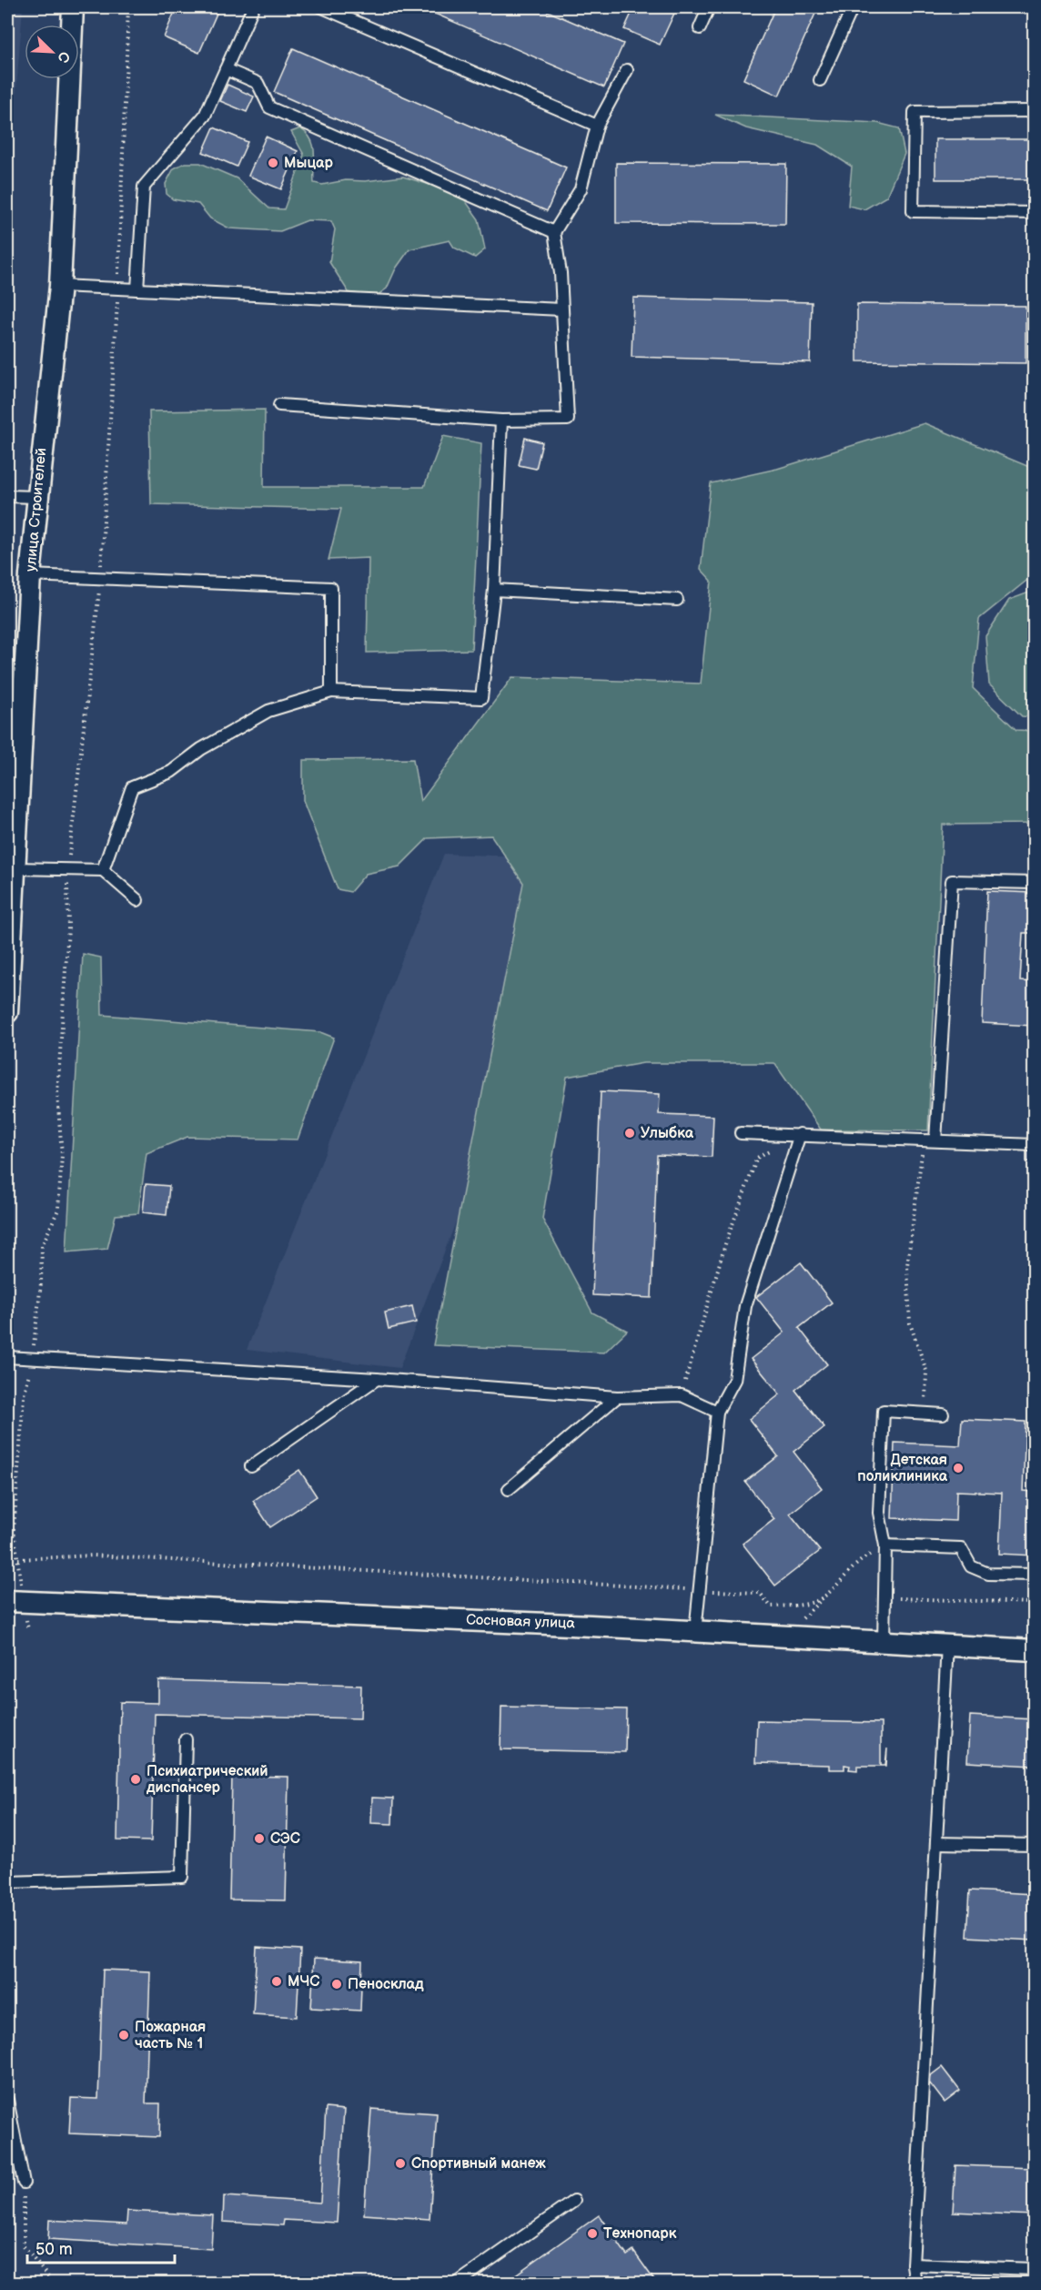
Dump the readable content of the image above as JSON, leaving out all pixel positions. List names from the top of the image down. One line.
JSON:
{"streets":{"street":["улица Строителей","Сосновая улица"]},"places":["Мыцар","Улыбка","Детская поликлиника","Психиатрический диспансер","СЭС","МЧС","Пеносклад","Пожарная часть № 1","Спортивный манеж","Технопарк"],"scale_bar":"50 m","north":"bottom right"}
